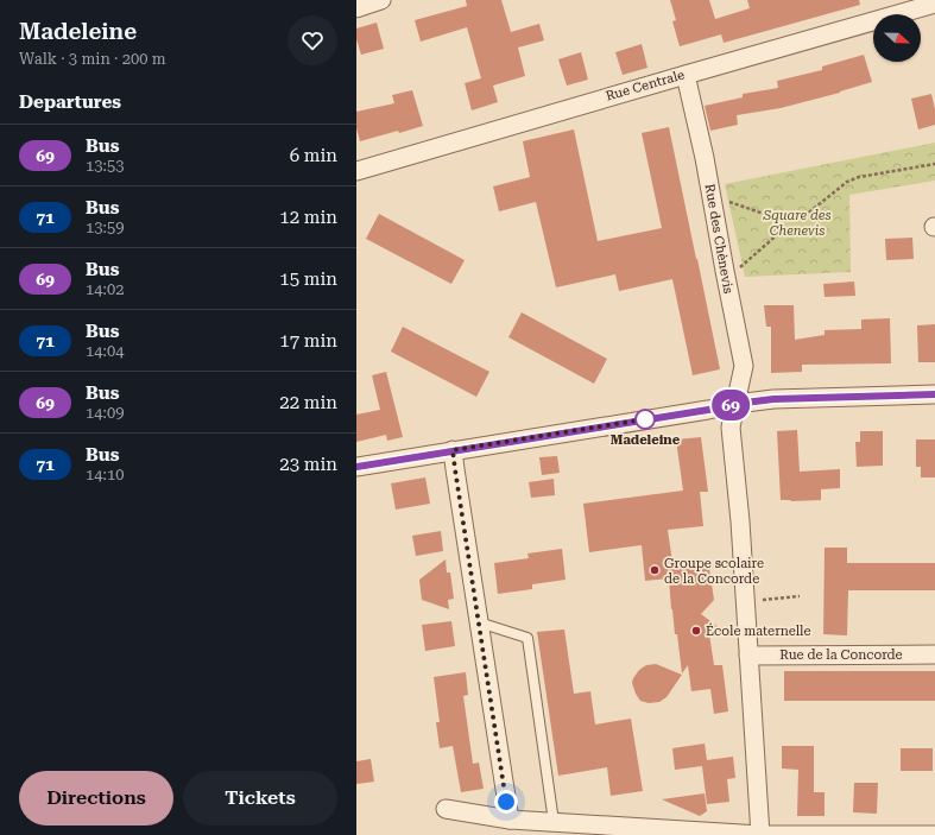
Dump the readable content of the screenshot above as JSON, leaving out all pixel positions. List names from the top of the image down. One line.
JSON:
{"streets":{"street":["Rue Centrale","Rue des Chènevis","Rue de la Concorde"]},"crossings":[["Rue Centrale","Rue des Chènevis"]],"parks":["Square des Chenevis"],"places":["Madeleine","Groupe scolaire de la Concorde","École maternelle"],"lines":["bus line 69"],"north":"right","page":{"heading":[["Madeleine","Walk · 3 min · 200 m"],"Departures"],"on_map":"69","list":[{"mark":"69","name":"Bus","note":"13:53","value":"6 min"},{"mark":"71","name":"Bus","note":"13:59","value":"12 min"},{"mark":"69","name":"Bus","note":"14:02","value":"15 min"},{"mark":"71","name":"Bus","note":"14:04","value":"17 min"},{"mark":"69","name":"Bus","note":"14:09","value":"22 min"},{"mark":"71","name":"Bus","note":"14:10","value":"23 min"}],"buttons":["Directions","Tickets"]}}
